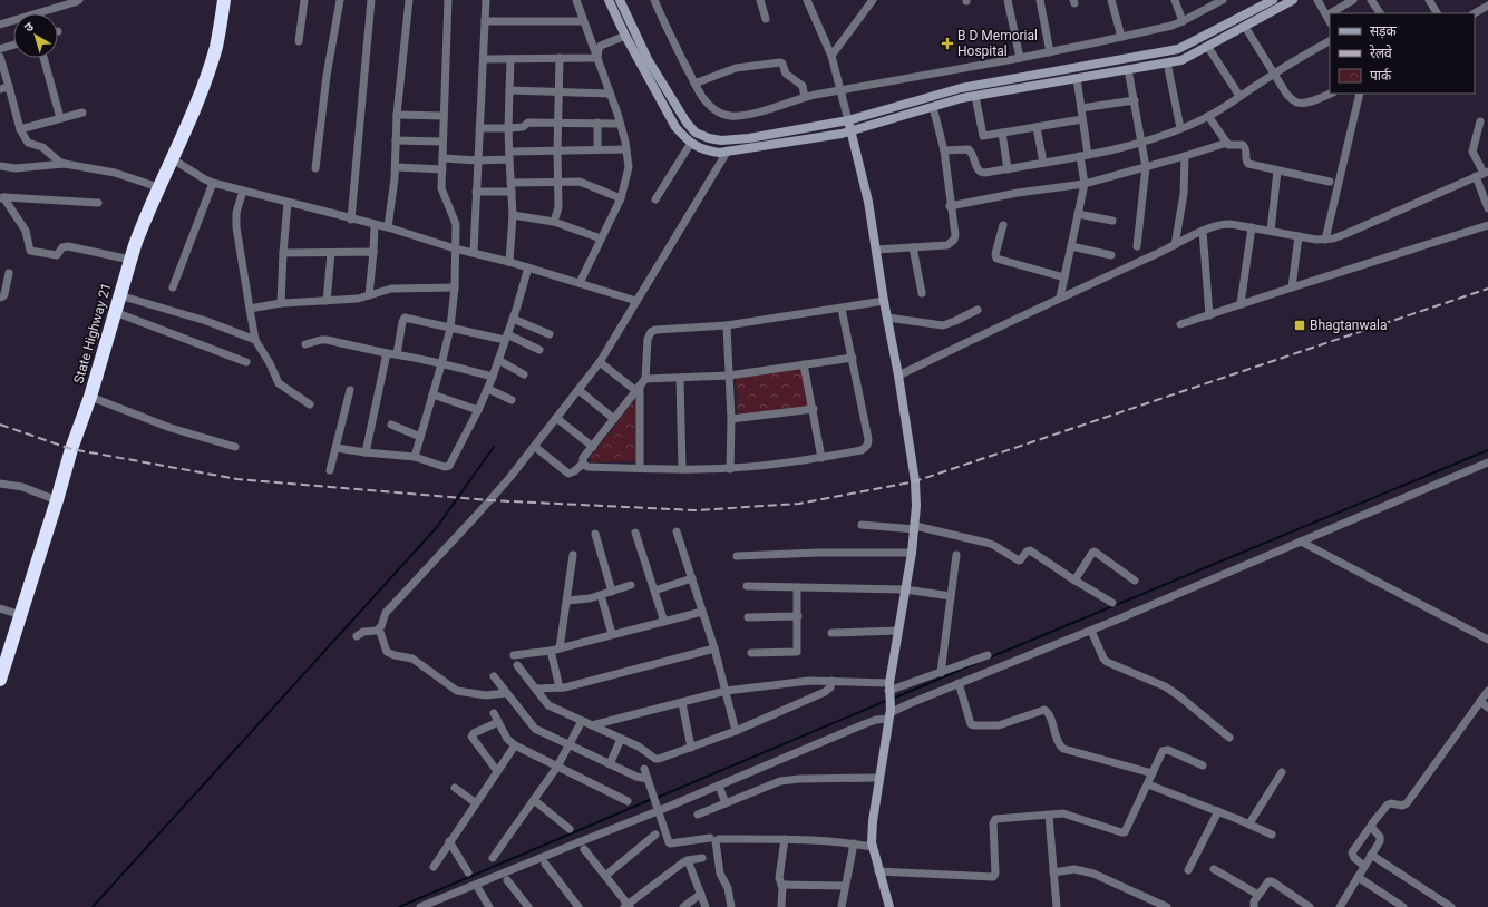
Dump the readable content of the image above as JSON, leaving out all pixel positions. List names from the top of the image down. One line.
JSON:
{"streets":{"highway":["State Highway 21"]},"places":{"health":["B D Memorial Hospital"],"transit":["Bhagtanwala"]},"legend":["सड़क","रेलवे","पार्क"],"north":"top left"}
